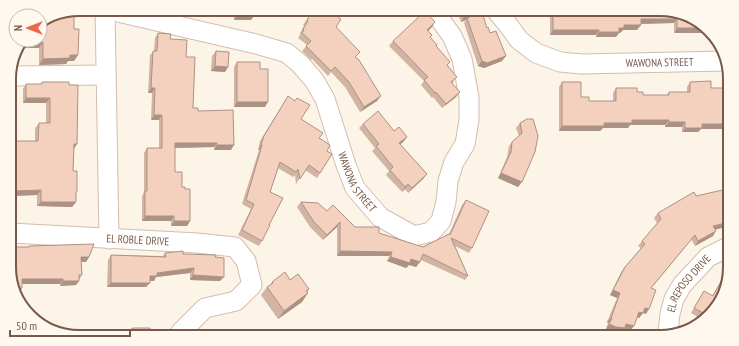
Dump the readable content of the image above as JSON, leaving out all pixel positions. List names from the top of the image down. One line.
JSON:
{"streets":{"street":["WAWONA STREET","EL ROBLE DRIVE","EL REPOSO DRIVE"]},"scale_bar":"50 m","north":"left"}
